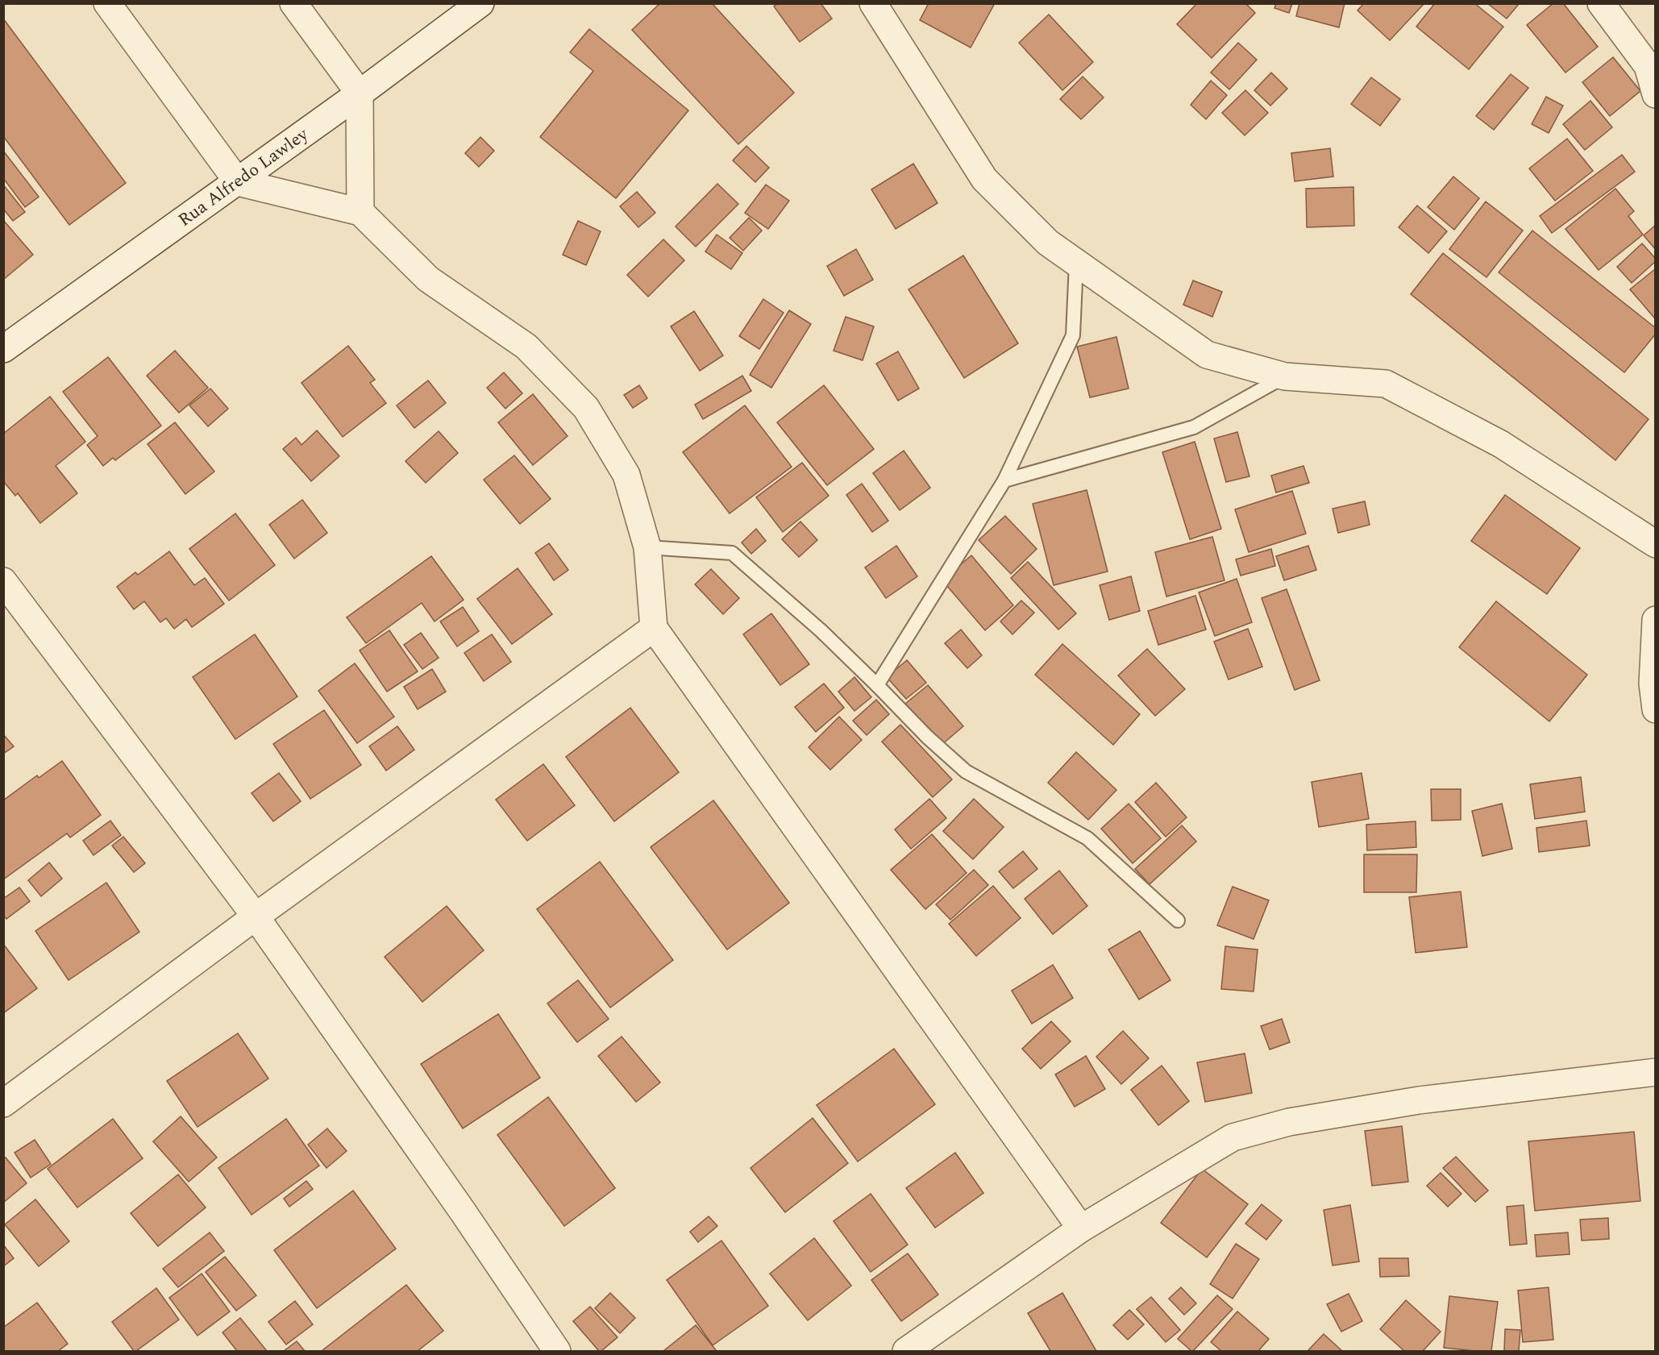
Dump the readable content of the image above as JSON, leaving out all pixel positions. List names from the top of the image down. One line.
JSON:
{"streets":{"street":["Rua Alfredo Lawley"]}}
